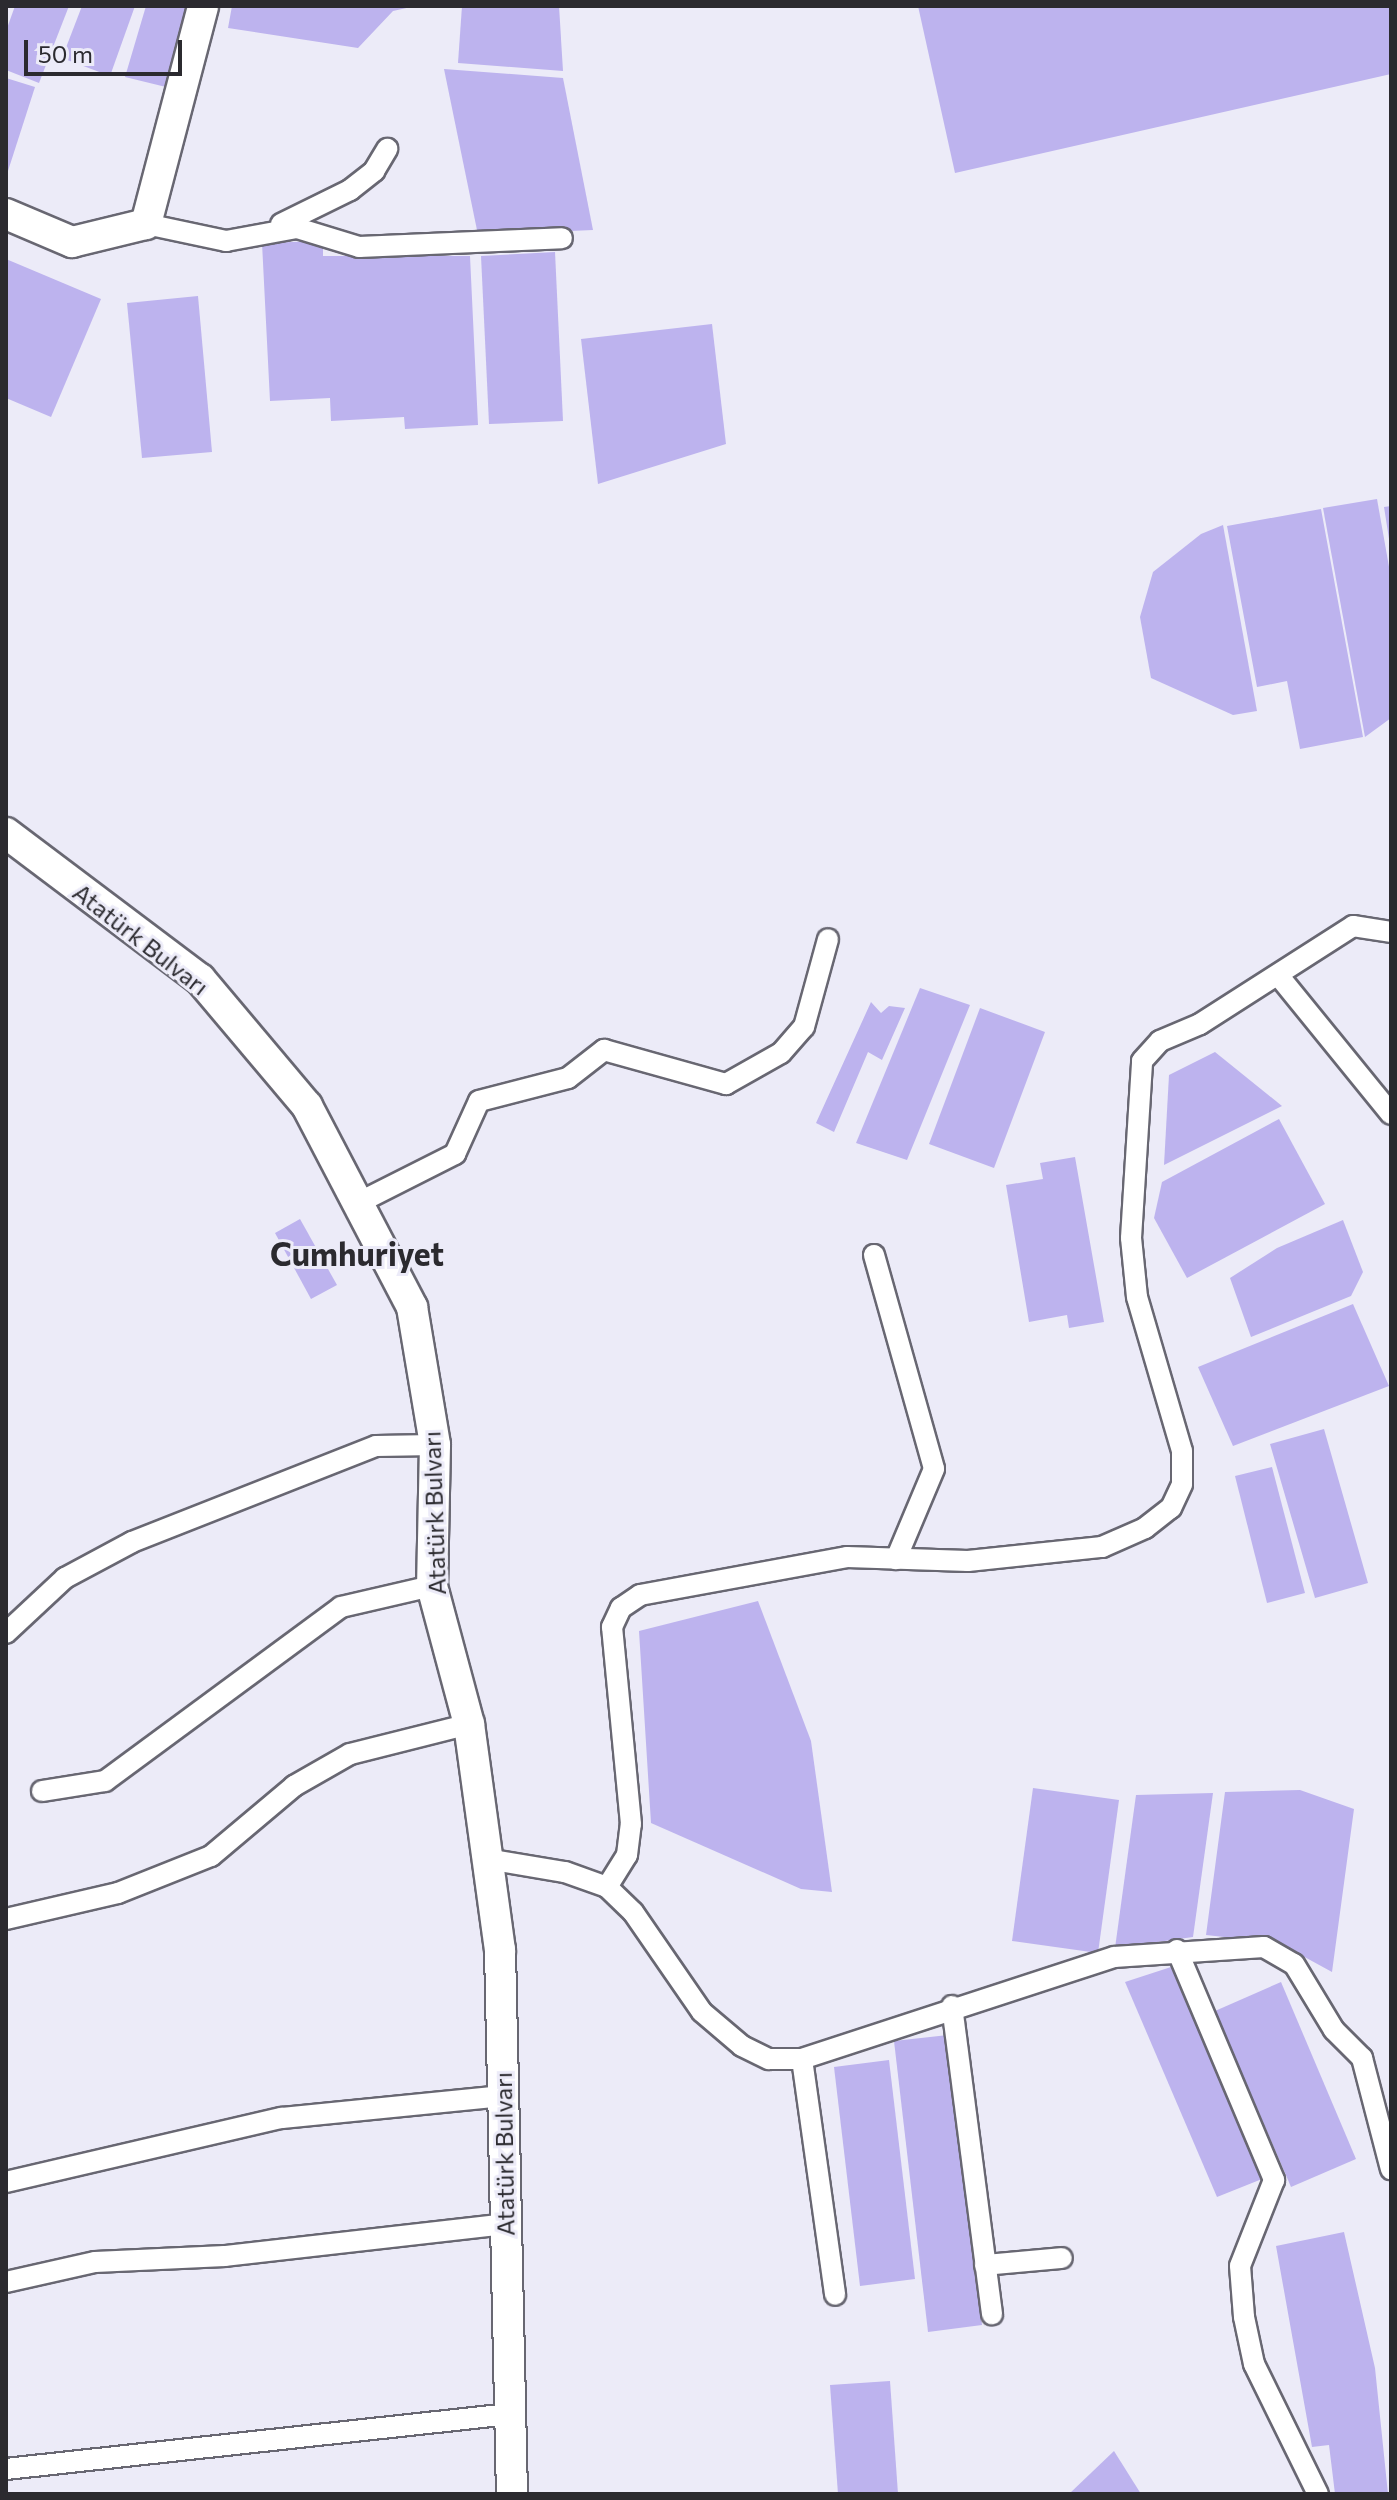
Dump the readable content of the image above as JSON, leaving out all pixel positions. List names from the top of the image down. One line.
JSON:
{"streets":{"street":["Atatürk Bulvarı"]},"districts":["Cumhuriyet"],"scale_bar":"50 m"}
